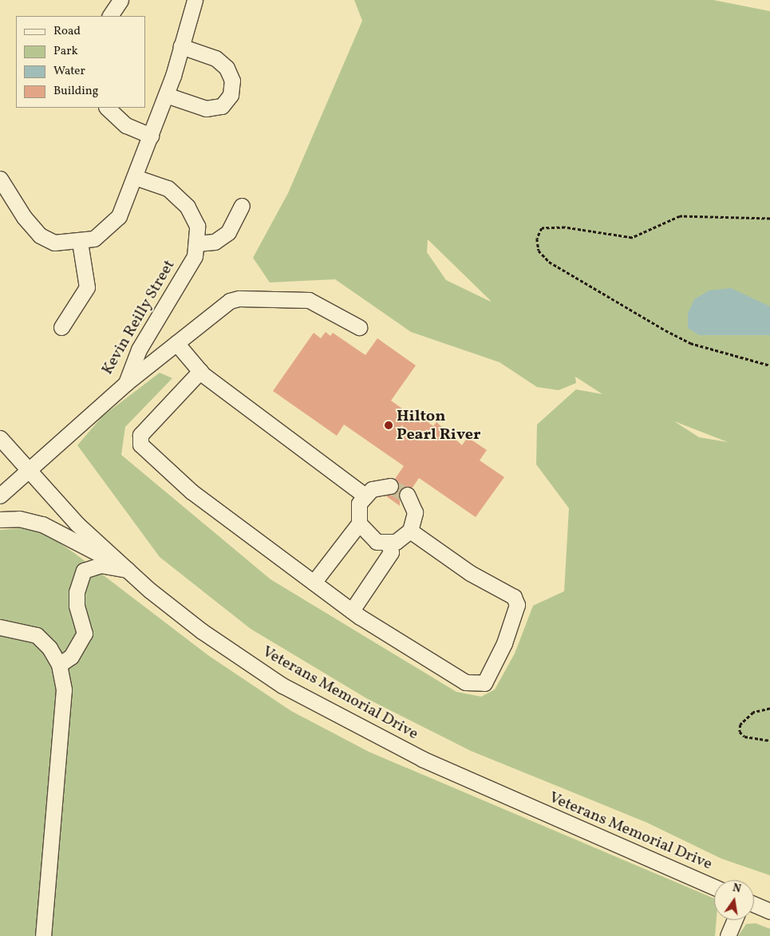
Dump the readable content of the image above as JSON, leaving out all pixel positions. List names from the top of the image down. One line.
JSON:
{"streets":{"street":["Kevin Reilly Street","Veterans Memorial Drive"]},"crossings":[["Kevin Reilly Street","Veterans Memorial Drive"]],"places":["Hilton Pearl River"],"legend":["Road","Park","Water","Building"],"north":"top"}
